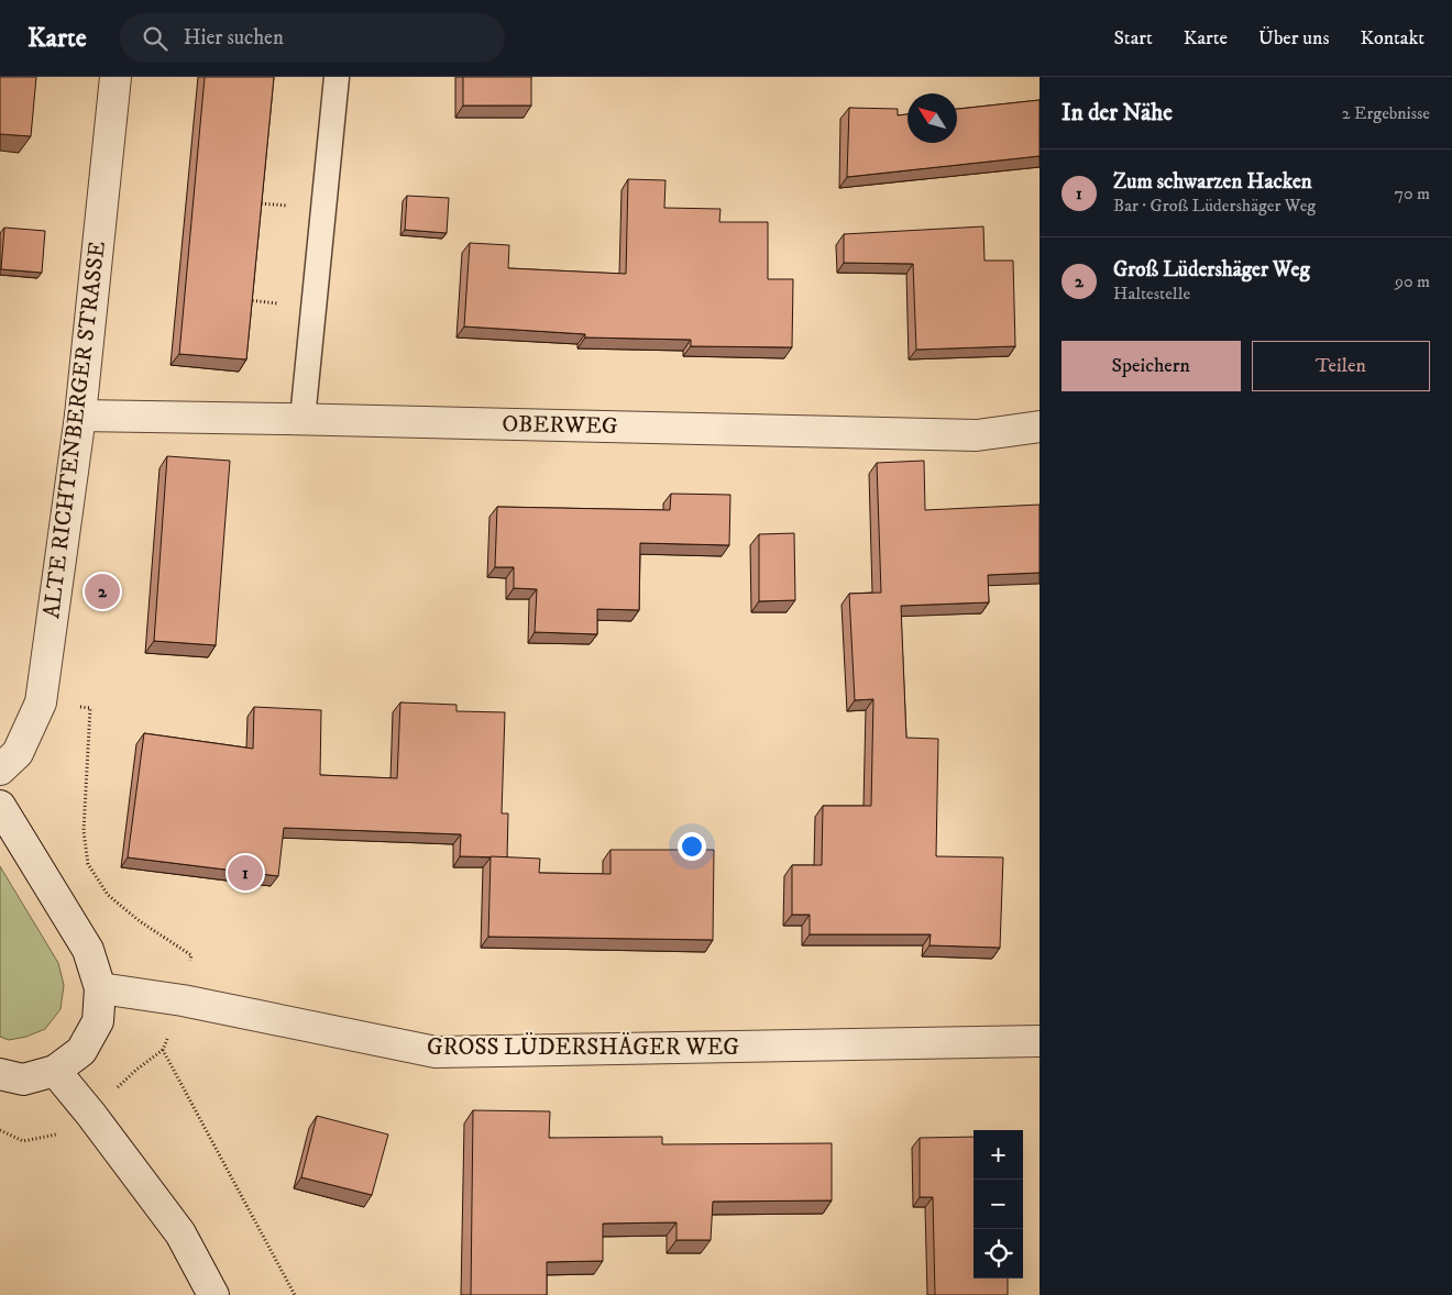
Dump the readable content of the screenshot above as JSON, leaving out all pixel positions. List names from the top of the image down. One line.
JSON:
{"streets":{"street":["OBERWEG","ALTE RICHTENBERGER STRASSE","GROSS LÜDERSHÄGER WEG"]},"crossings":[["OBERWEG","ALTE RICHTENBERGER STRASSE"]],"north":"top left","page":{"header":"Karte","search":"Hier suchen","nav":["Start","Karte","Über uns","Kontakt"],"heading":["In der Nähe","2 Ergebnisse"],"list":[{"mark":"1","name":"Zum schwarzen Hacken","note":"Bar · Groß Lüdershäger Weg","value":"70 m"},{"mark":"2","name":"Groß Lüdershäger Weg","note":"Haltestelle","value":"90 m"}],"buttons":["Speichern","Teilen"],"pins":["2","1"],"map_buttons":["+","−"]}}
